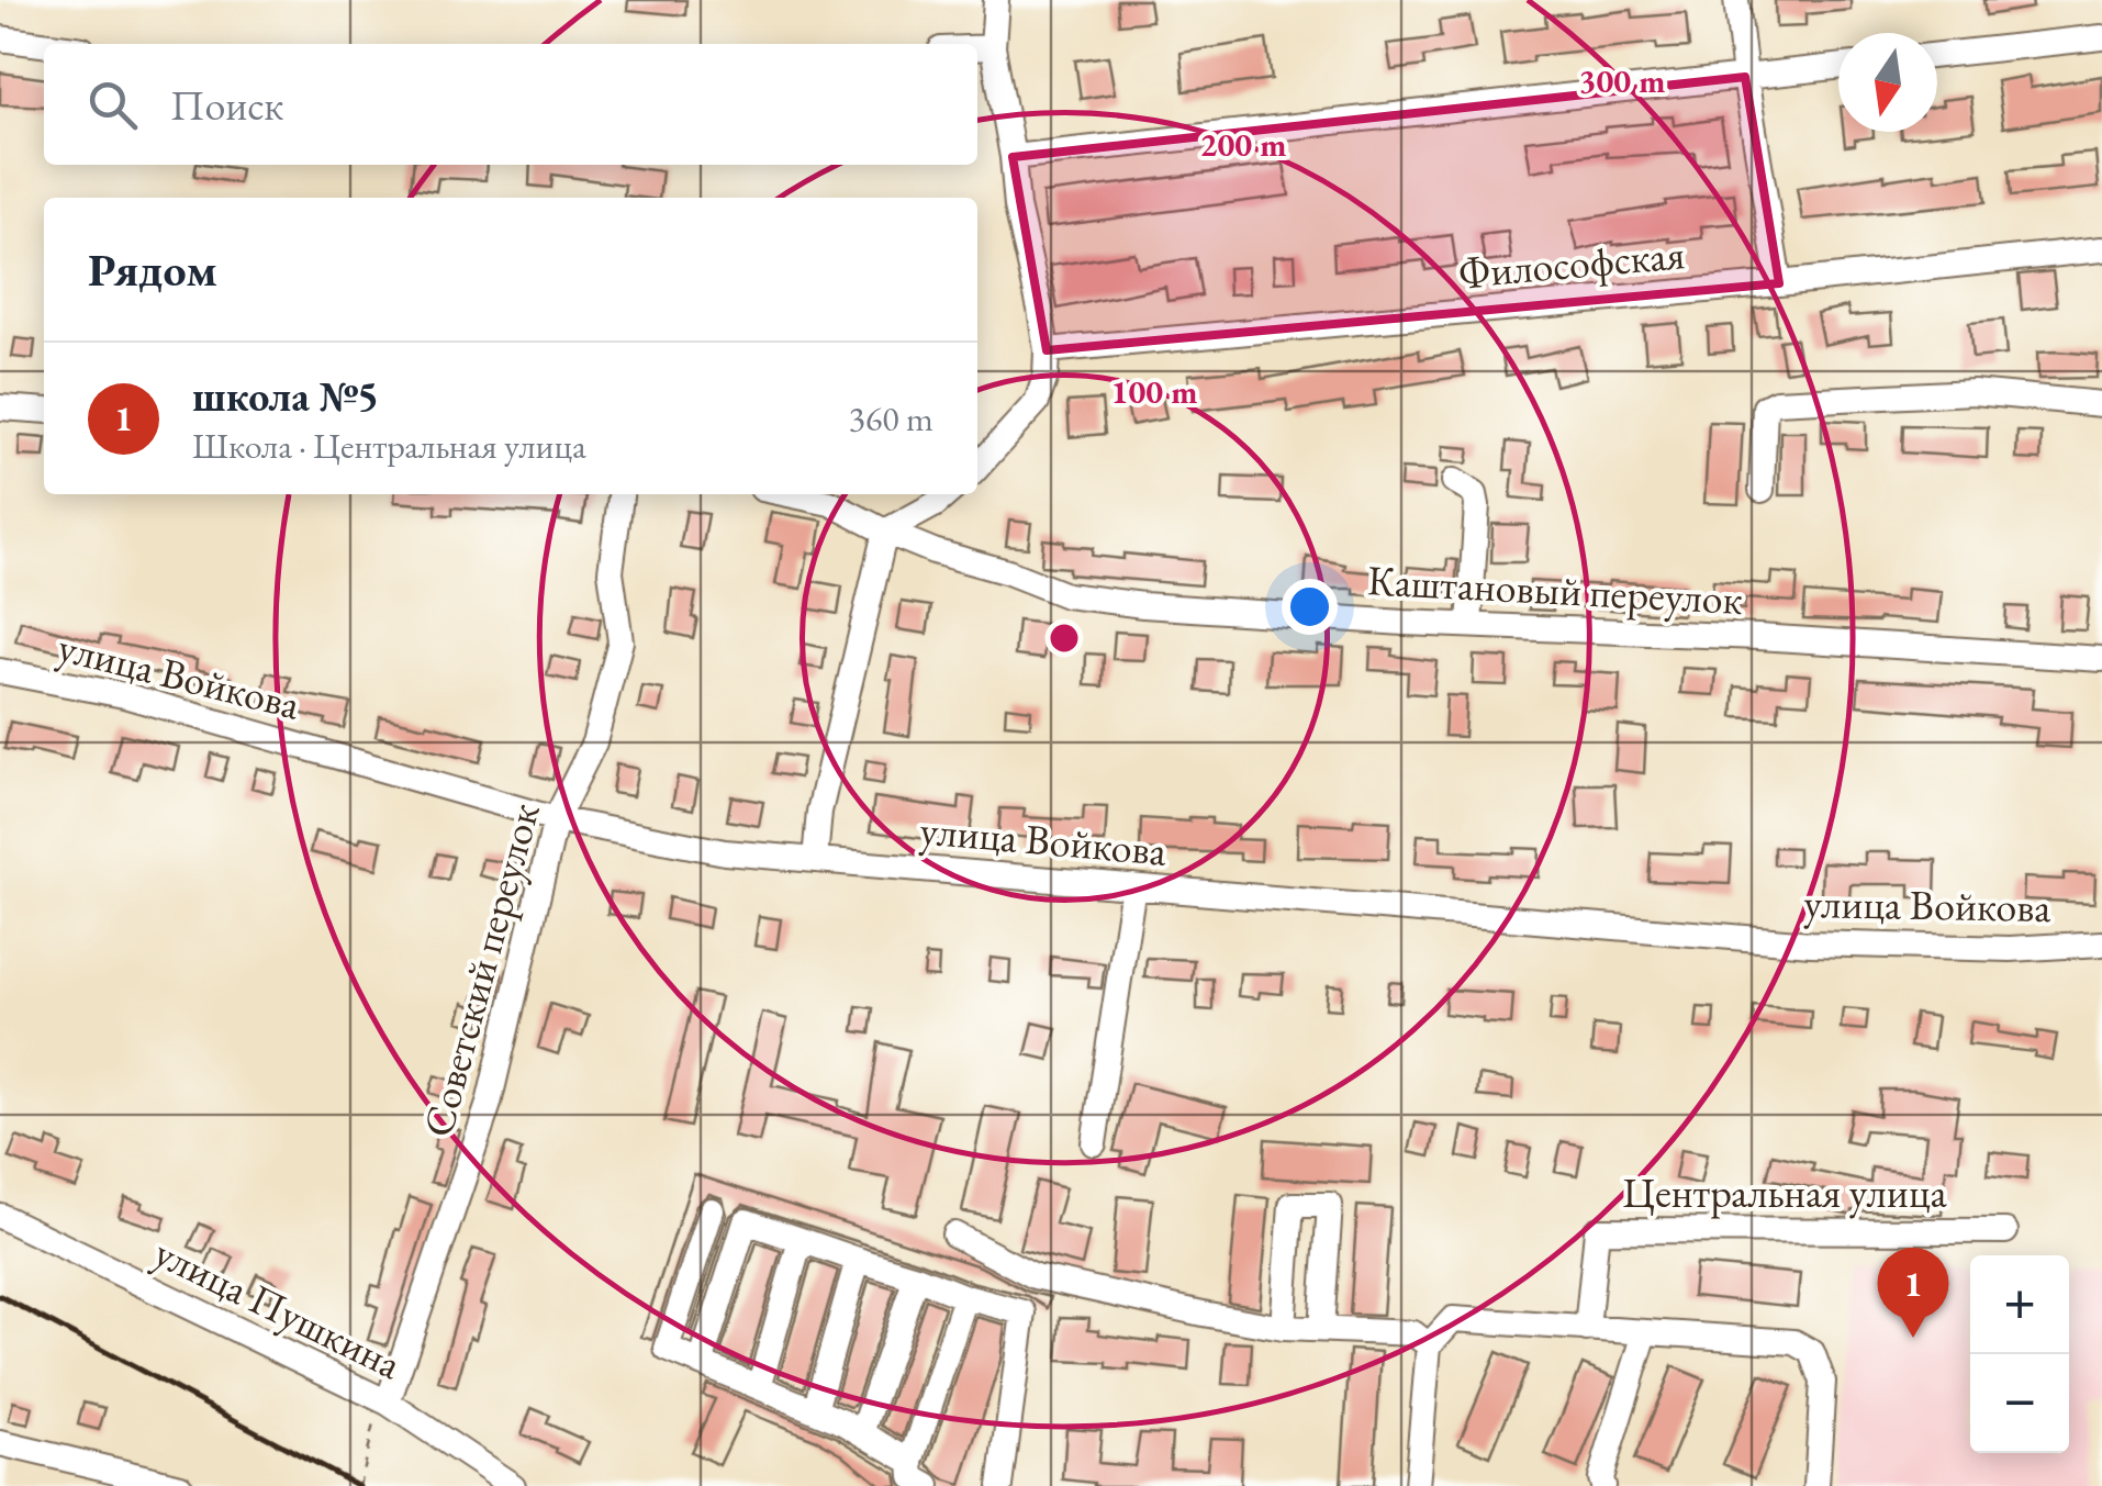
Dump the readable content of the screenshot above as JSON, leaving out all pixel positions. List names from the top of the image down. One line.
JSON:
{"streets":{"street":["Философская","Каштановый переулок","улица Войкова","Советский переулок","Центральная улица","улица Пушкина"]},"crossings":[["улица Войкова","Советский переулок"],["Советский переулок","улица Пушкина"]],"north":"bottom","page":{"search":"Поиск","heading":"Рядом","list":[{"mark":"1","name":"школа №5","note":"Школа · Центральная улица","value":"360 m"}],"pins":"1","map_buttons":["+","−"]},"rings":["300 m","200 m","100 m"]}
